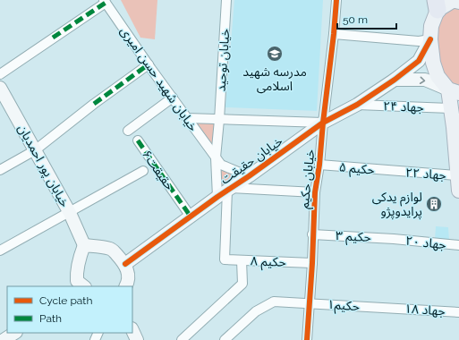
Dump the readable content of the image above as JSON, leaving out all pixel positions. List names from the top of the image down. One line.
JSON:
{"streets":{"street":["خیابان توحید","خیابان شهید حسن امیری","جهاد ۲۴","خیابان حقیقت","خیابان پور احمدیان","حکیم ۵","حقیقت۶","جهاد ۲۲","خیابان حکیم","حکیم ۳","جهاد ۲۰","حکیم ۸","حکیم۱","جهاد ۱۸"]},"crossings":[["خیابان توحید","خیابان شهید حسن امیری"],["خیابان توحید","خیابان حقیقت"],["خیابان توحید","حکیم ۸"],["خیابان شهید حسن امیری","خیابان حقیقت"],["جهاد ۲۴","خیابان حقیقت"],["خیابان حقیقت","حقیقت۶"],["خیابان حقیقت","خیابان حکیم"],["حکیم ۵","جهاد ۲۲"],["حکیم ۵","خیابان حکیم"],["خیابان حکیم","حکیم ۳"],["خیابان حکیم","حکیم ۸"],["خیابان حکیم","حکیم۱"],["حکیم ۳","جهاد ۲۰"],["حکیم۱","جهاد ۱۸"]],"places":{"school or university":["مدرسه شهید اسلامی"],"building":["لوازم یدکی پرایدوپژو"]},"legend":["Cycle path","Path"],"scale_bar":"50 m"}
